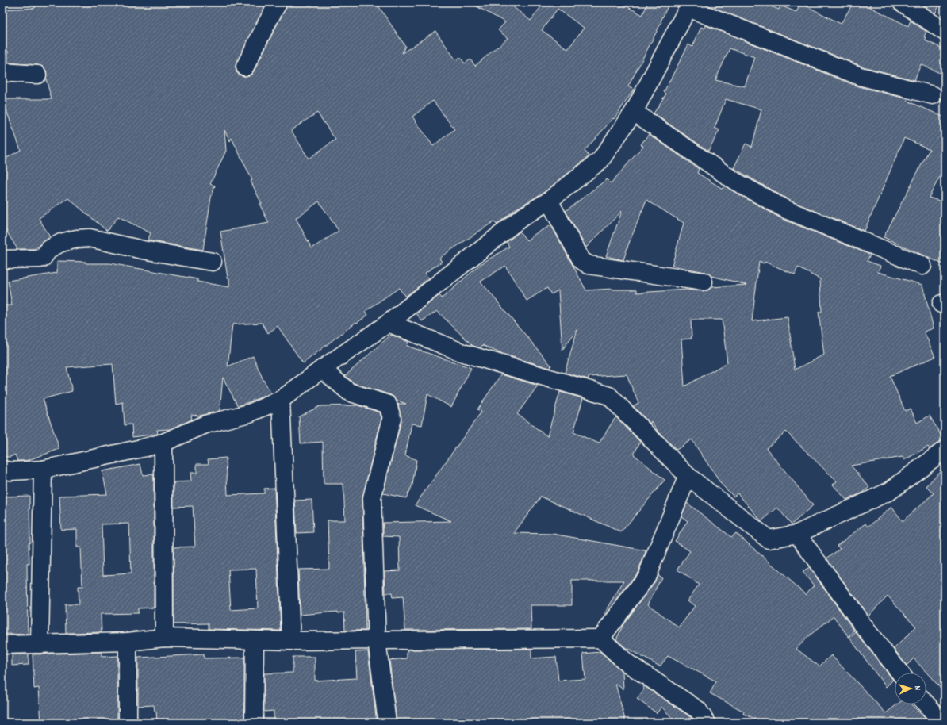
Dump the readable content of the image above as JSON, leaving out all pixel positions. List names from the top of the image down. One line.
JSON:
{"north":"right"}
